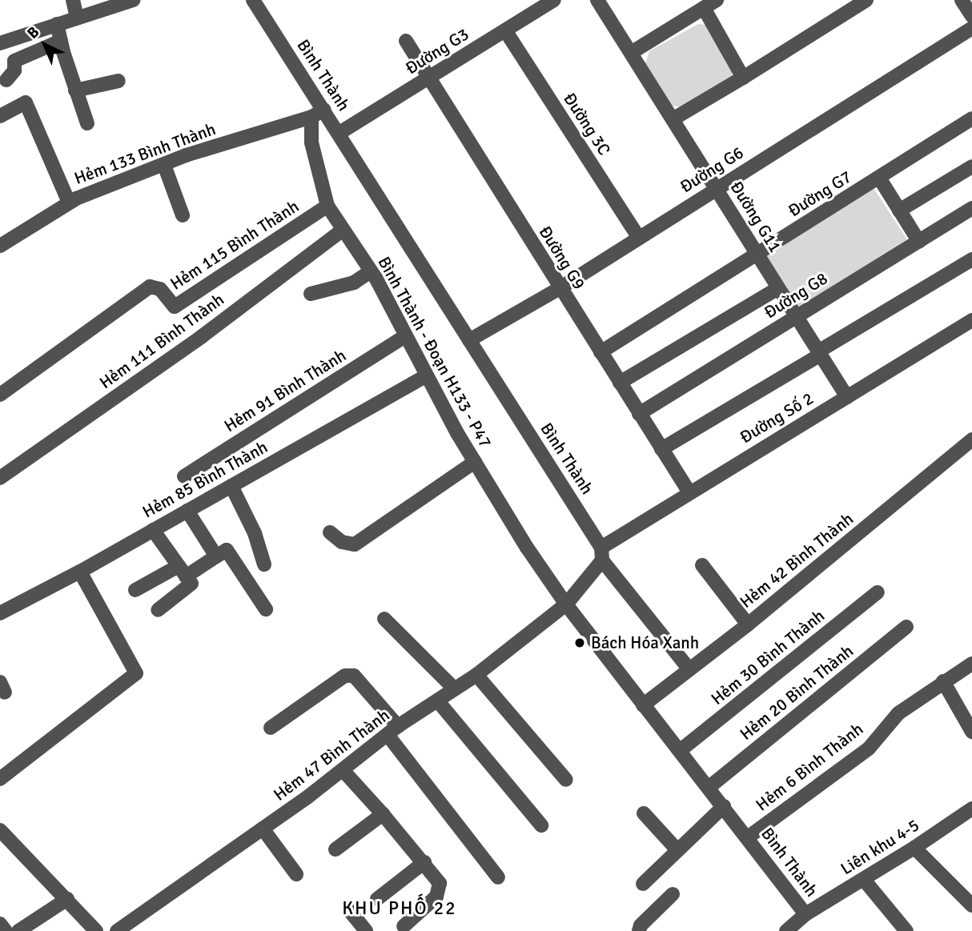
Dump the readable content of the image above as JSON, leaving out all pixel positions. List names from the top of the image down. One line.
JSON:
{"streets":{"street":["Đường G3","Bình Thành","Đường 3C","Hẻm 133 Bình Thành","Đường G6","Đường G7","Đường G11","Hẻm 115 Bình Thành","Đường G9","Đường G8","Hẻm 111 Bình Thành","Bình Thành - Đoạn H133 - P47","Hẻm 91 Bình Thành","Đường Số 2","Hẻm 85 Bình Thành","Hẻm 42 Bình Thành","Hẻm 30 Bình Thành","Hẻm 20 Bình Thành","Hẻm 47 Bình Thành","Hẻm 6 Bình Thành","Liên khu 4-5"]},"crossings":[["Đường G3","Bình Thành"],["Đường G3","Đường 3C"],["Đường G3","Đường G9"],["Bình Thành","Đường G6"],["Bình Thành","Bình Thành - Đoạn H133 - P47"],["Bình Thành","Đường Số 2"],["Bình Thành","Hẻm 42 Bình Thành"],["Bình Thành","Hẻm 30 Bình Thành"],["Bình Thành","Hẻm 20 Bình Thành"],["Bình Thành","Hẻm 47 Bình Thành"],["Bình Thành","Hẻm 6 Bình Thành"],["Bình Thành","Liên khu 4-5"],["Đường 3C","Đường G6"],["Hẻm 133 Bình Thành","Bình Thành - Đoạn H133 - P47"],["Đường G6","Đường G11"],["Đường G6","Đường G9"],["Đường G7","Đường G11"],["Đường G7","Đường G9"],["Đường G11","Đường G8"],["Đường G11","Đường Số 2"],["Hẻm 115 Bình Thành","Bình Thành - Đoạn H133 - P47"],["Đường G9","Đường G8"],["Đường G9","Đường Số 2"],["Hẻm 111 Bình Thành","Bình Thành - Đoạn H133 - P47"],["Bình Thành - Đoạn H133 - P47","Hẻm 91 Bình Thành"],["Bình Thành - Đoạn H133 - P47","Hẻm 85 Bình Thành"],["Bình Thành - Đoạn H133 - P47","Hẻm 47 Bình Thành"]],"districts":["KHU PHỐ 22"],"places":["Bách Hóa Xanh"],"north":"top left"}
